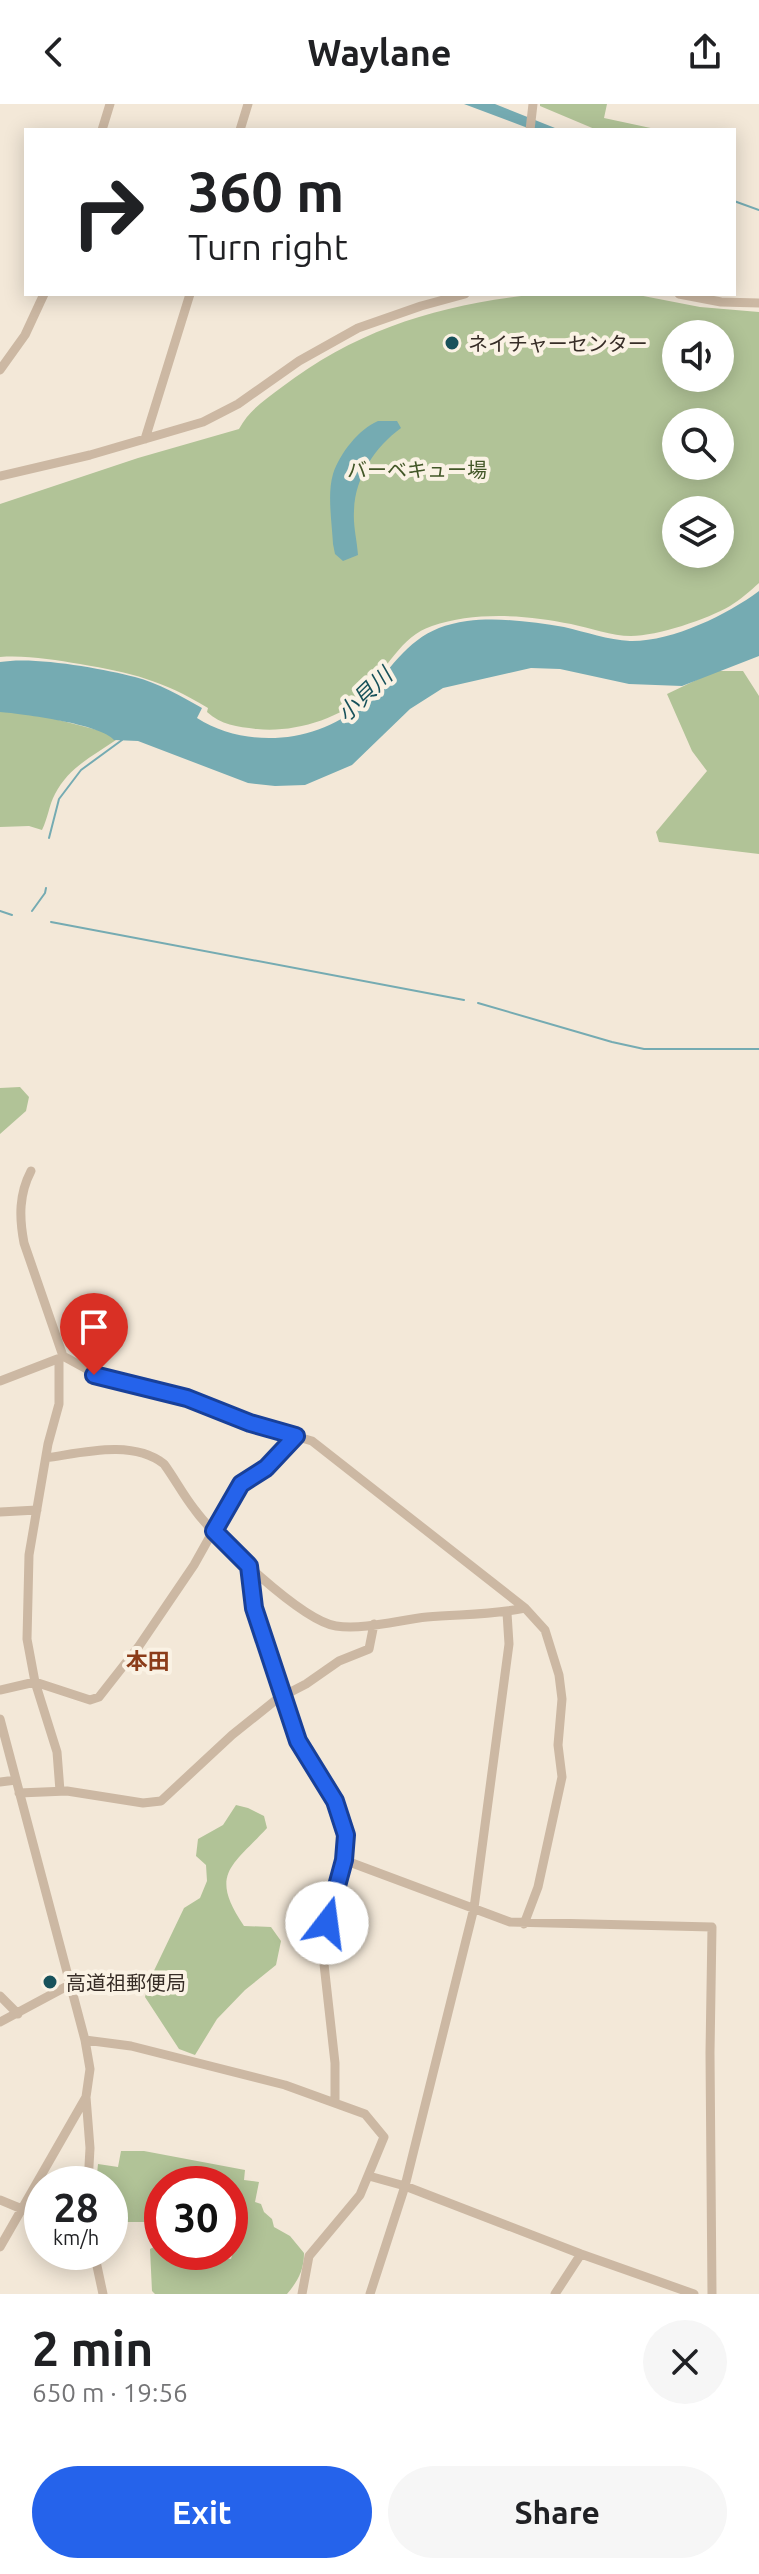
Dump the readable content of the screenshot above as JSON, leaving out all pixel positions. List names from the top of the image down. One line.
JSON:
{"districts":["本田"],"water":["小貝川"],"parks":["バーベキュー場"],"places":["ネイチャーセンター","高道祖郵便局"],"page":{"header":"Waylane","turn":["360 m","Turn right"],"speed":"28 km/h","limit":"30","heading":["2 min","650 m · 19:56"],"buttons":["Exit","Share"]}}
